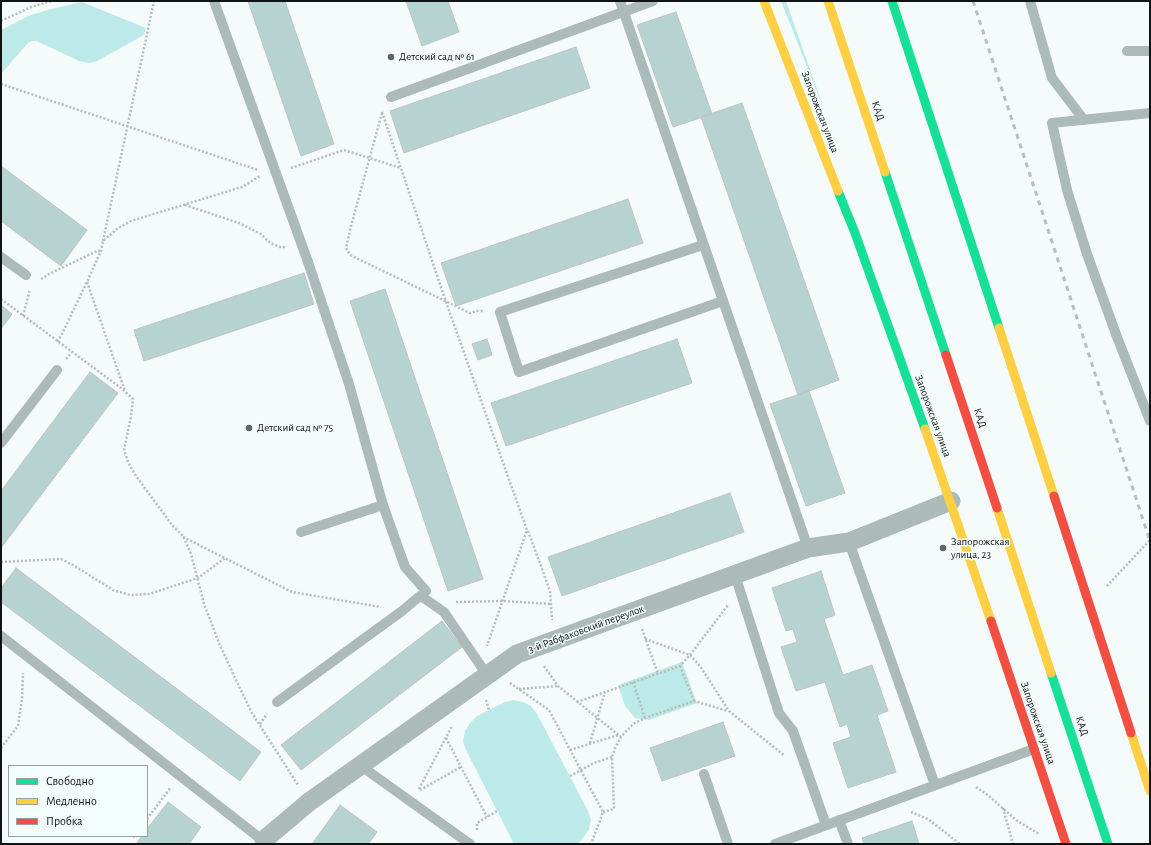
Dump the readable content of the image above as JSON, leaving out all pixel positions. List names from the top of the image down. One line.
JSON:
{"streets":{"main road":["КАД","Запорожская улица"],"street":["3-й Рабфаковский переулок"]},"crossings":[["Запорожская улица","3-й Рабфаковский переулок"]],"places":["Детский сад № 61","Детский сад № 75","Запорожская улица, 23"],"legend":["Свободно","Медленно","Пробка"]}
